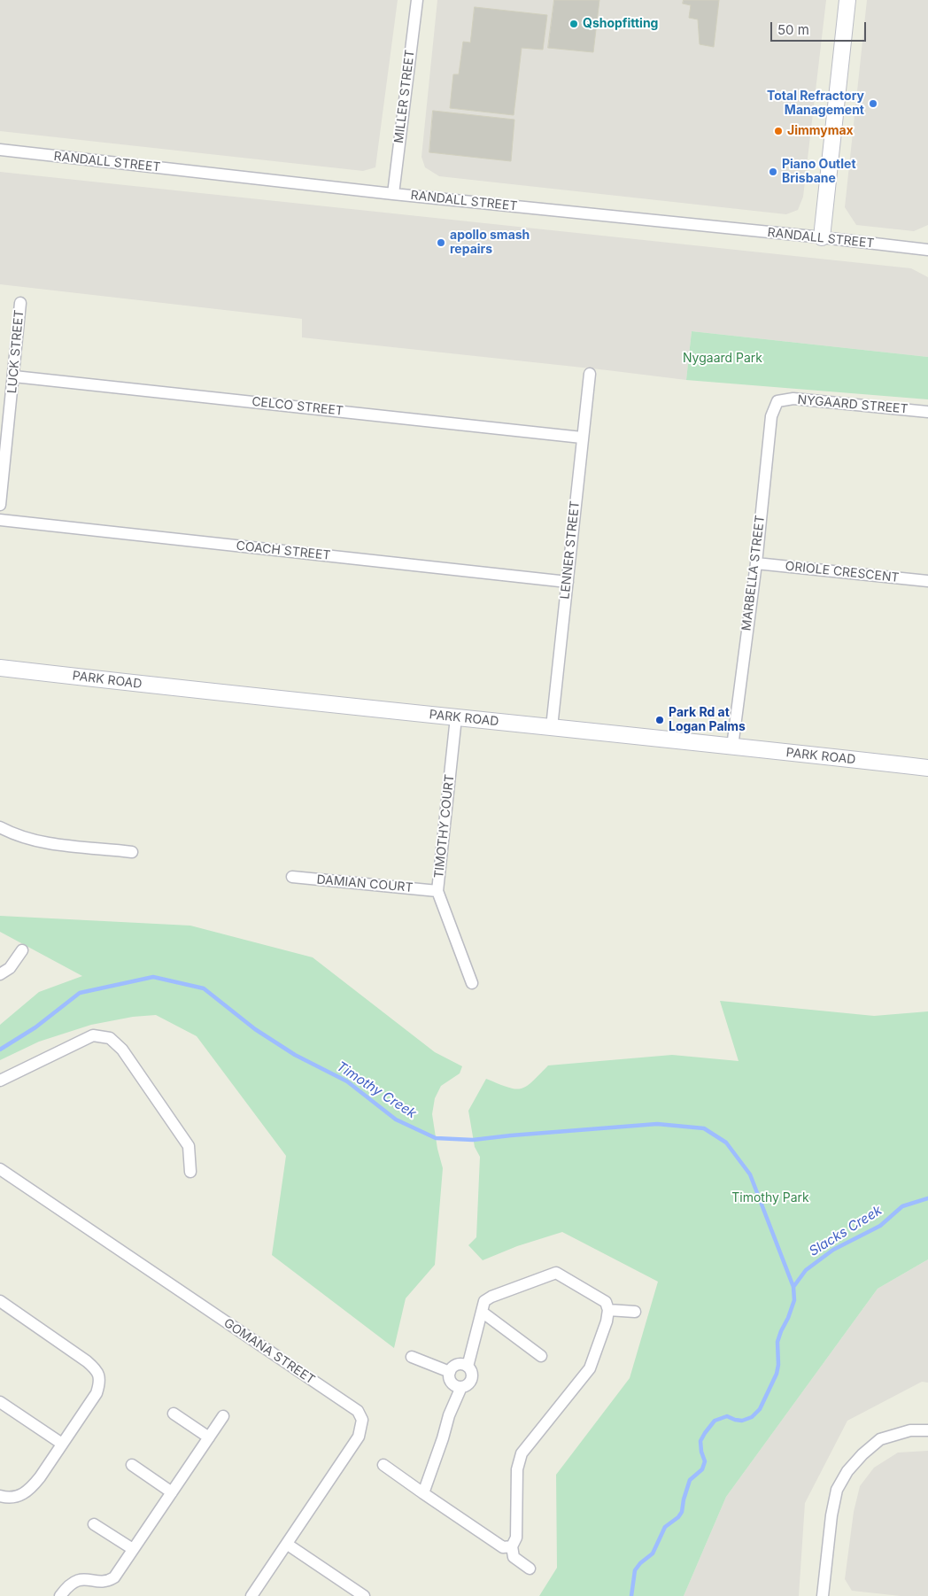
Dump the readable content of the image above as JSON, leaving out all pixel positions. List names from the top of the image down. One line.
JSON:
{"streets":{"street":["MILLER STREET","RANDALL STREET","LUCK STREET","NYGAARD STREET","CELCO STREET","LENNER STREET","COACH STREET","ORIOLE CRESCENT","MARBELLA STREET","PARK ROAD","TIMOTHY COURT","DAMIAN COURT","GOMANA STREET"]},"crossings":[["MILLER STREET","RANDALL STREET"],["LUCK STREET","CELCO STREET"],["NYGAARD STREET","MARBELLA STREET"],["CELCO STREET","LENNER STREET"],["LENNER STREET","COACH STREET"],["LENNER STREET","PARK ROAD"],["ORIOLE CRESCENT","MARBELLA STREET"],["MARBELLA STREET","PARK ROAD"],["PARK ROAD","TIMOTHY COURT"],["TIMOTHY COURT","DAMIAN COURT"]],"water":["Timothy Creek","Slacks Creek"],"parks":["Nygaard Park","Timothy Park"],"places":["Qshopfitting","Total Refractory Management","Jimmymax","Piano Outlet Brisbane","apollo smash repairs","Park Rd at Logan Palms"],"scale_bar":"50 m"}
